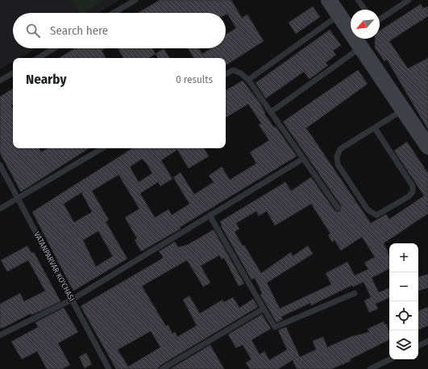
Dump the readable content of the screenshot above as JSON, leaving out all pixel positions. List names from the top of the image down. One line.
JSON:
{"streets":{"lane":["VATANPARVAR KO'CHASI"]},"north":"bottom left","page":{"search":"Search here","heading":["Nearby","0 results"],"map_buttons":["+","−"]}}
